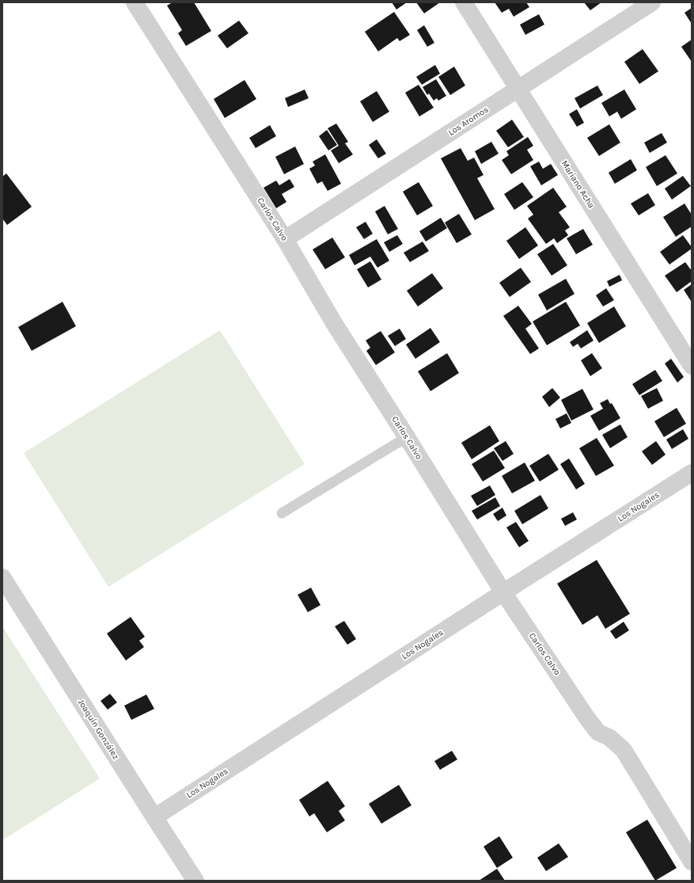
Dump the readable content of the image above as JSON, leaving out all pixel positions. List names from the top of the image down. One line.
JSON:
{"streets":{"street":["Los Aromos","Mariano Acha","Carlos Calvo","Los Nogales","Joaquín González"]},"crossings":[["Los Aromos","Mariano Acha"],["Los Aromos","Carlos Calvo"],["Carlos Calvo","Los Nogales"],["Los Nogales","Joaquín González"]]}
